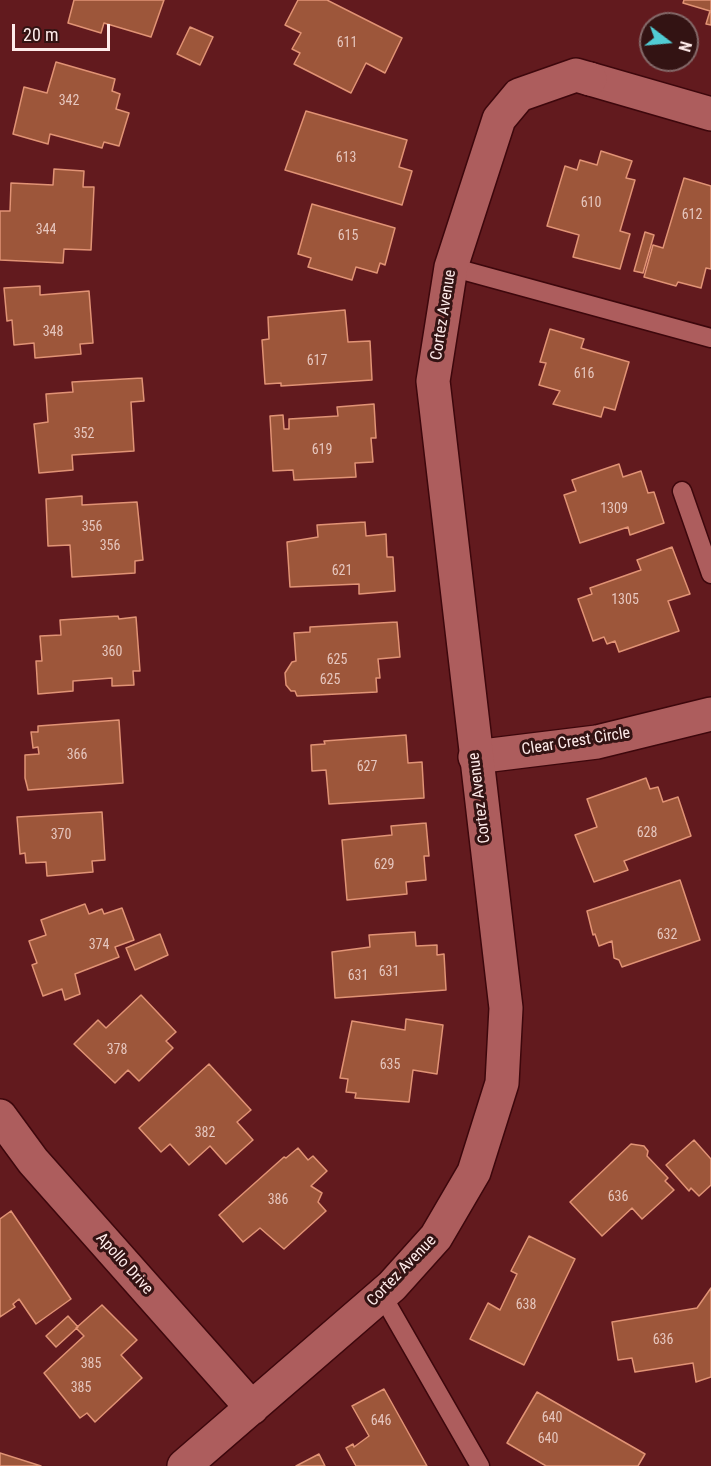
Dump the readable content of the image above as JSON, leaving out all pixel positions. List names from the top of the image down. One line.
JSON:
{"streets":{"street":["Cortez Avenue","Clear Crest Circle","Apollo Drive"]},"crossings":[["Cortez Avenue","Clear Crest Circle"],["Cortez Avenue","Apollo Drive"]],"house_numbers":["611","342","613","610","612","344","615","348","617","616","352","619","1309","356","356","621","1305","360","625","625","366","627","628","370","629","632","374","631","631","378","635","382","636","386","638","636","385","385","640","646","640"],"scale_bar":"20 m","north":"right"}
